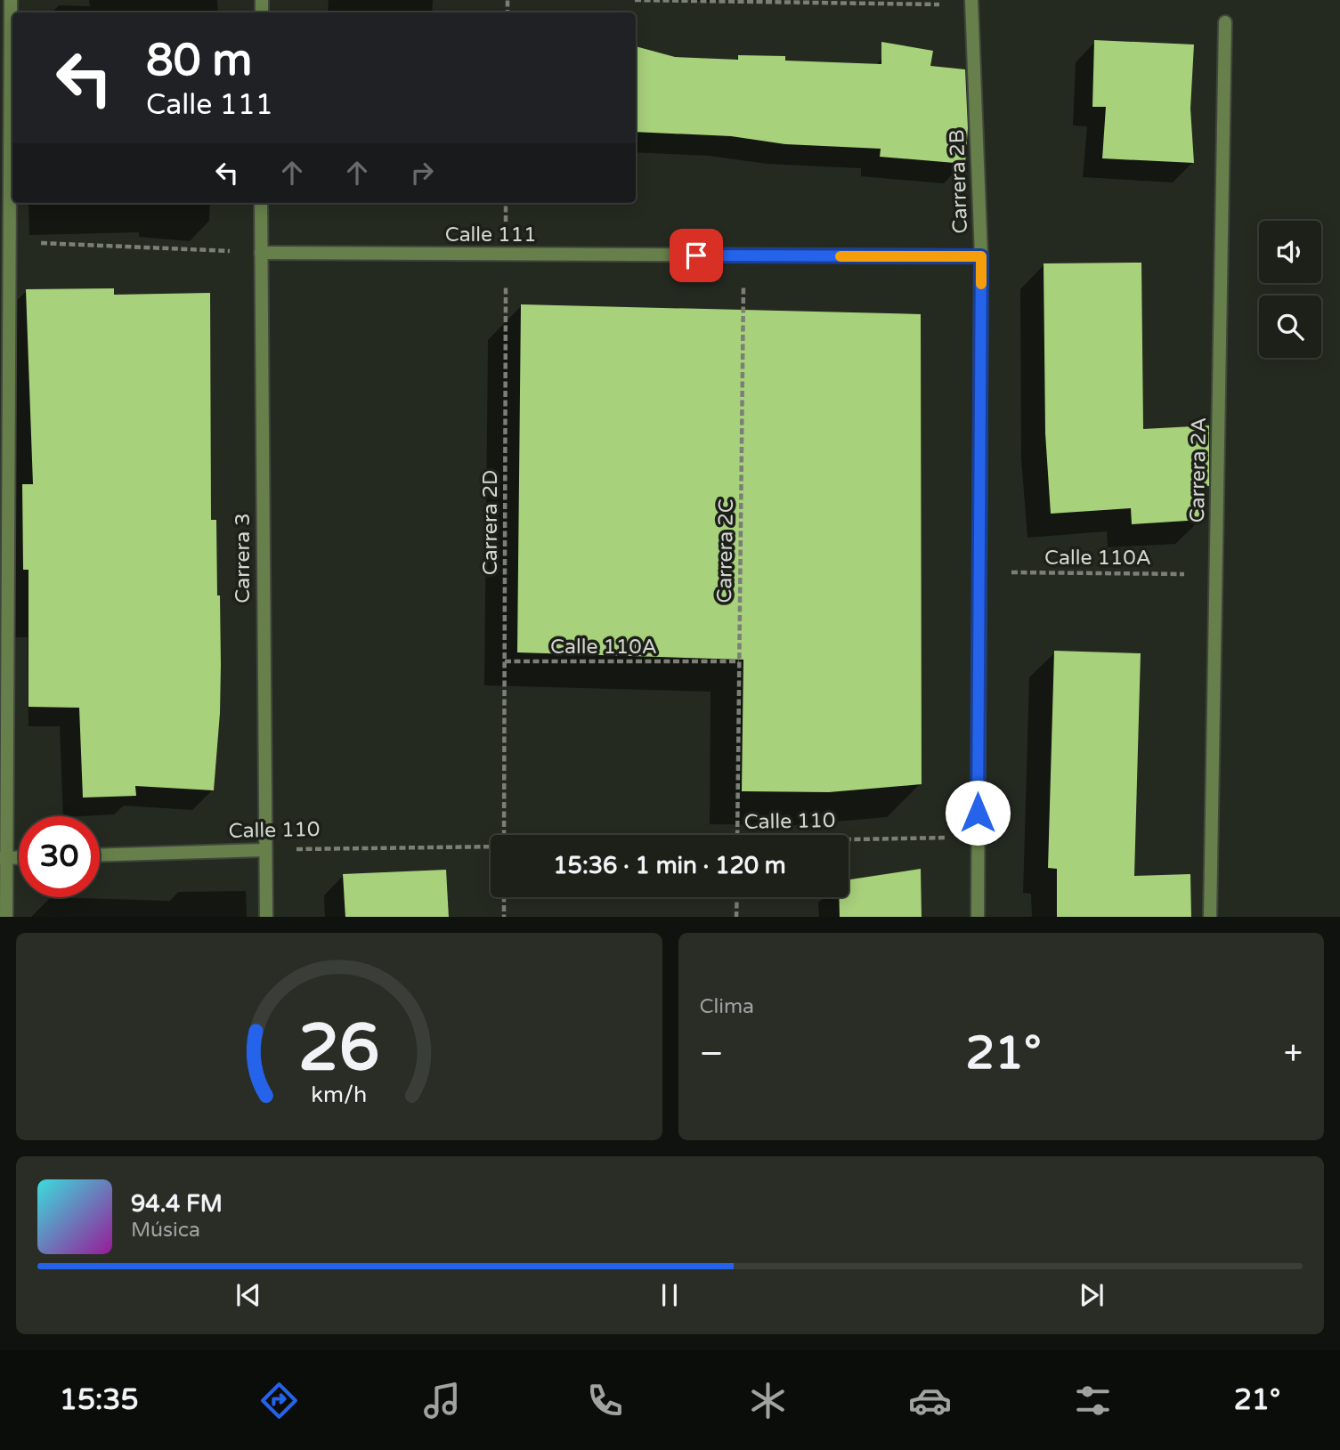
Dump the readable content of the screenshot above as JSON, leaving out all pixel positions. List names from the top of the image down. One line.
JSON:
{"streets":{"street":["Carrera 2B","Calle 111","Carrera 2A","Carrera 3","Calle 110"],"path":["Carrera 2D","Carrera 2C","Calle 110A"]},"crossings":[["Carrera 2B","Calle 111"],["Carrera 2B","Calle 110A"],["Carrera 2B","Calle 110"],["Calle 111","Carrera 2D"],["Calle 111","Carrera 2C"],["Calle 111","Carrera 3"],["Carrera 2A","Calle 110A"],["Carrera 2D","Calle 110A"],["Carrera 2C","Calle 110A"],["Carrera 3","Calle 110"]],"page":{"turn":["80 m","Calle 111"],"limit":"30","trip":"15:36 · 1 min · 120 m","tile":"Clima","heat":["−","21°","+"],"song":["94.4 FM","Música"],"tabs":["15:35","21°"],"gauge":["26","km/h"]}}
